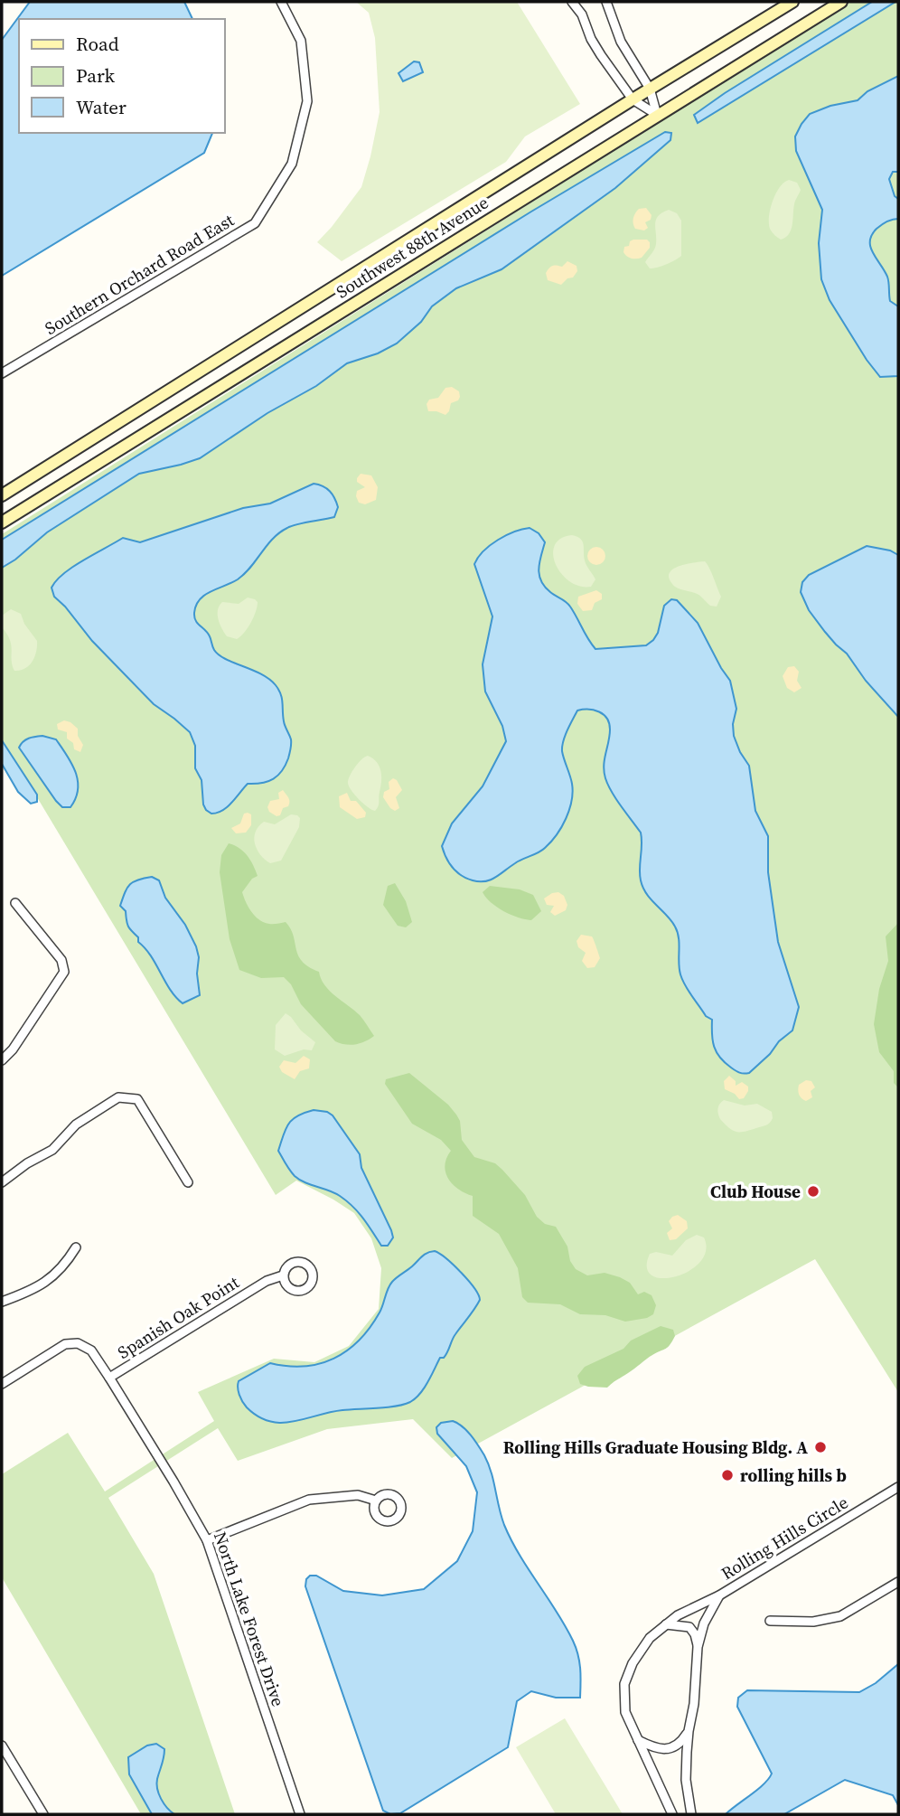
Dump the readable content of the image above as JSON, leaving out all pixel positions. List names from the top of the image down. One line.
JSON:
{"streets":{"main road":["Southwest 88th Avenue"],"street":["Southern Orchard Road East","Spanish Oak Point","Rolling Hills Circle","North Lake Forest Drive"]},"crossings":[["Spanish Oak Point","North Lake Forest Drive"]],"places":["Club House","Rolling Hills Graduate Housing Bldg. A","rolling hills b"],"legend":["Road","Park","Water"]}
